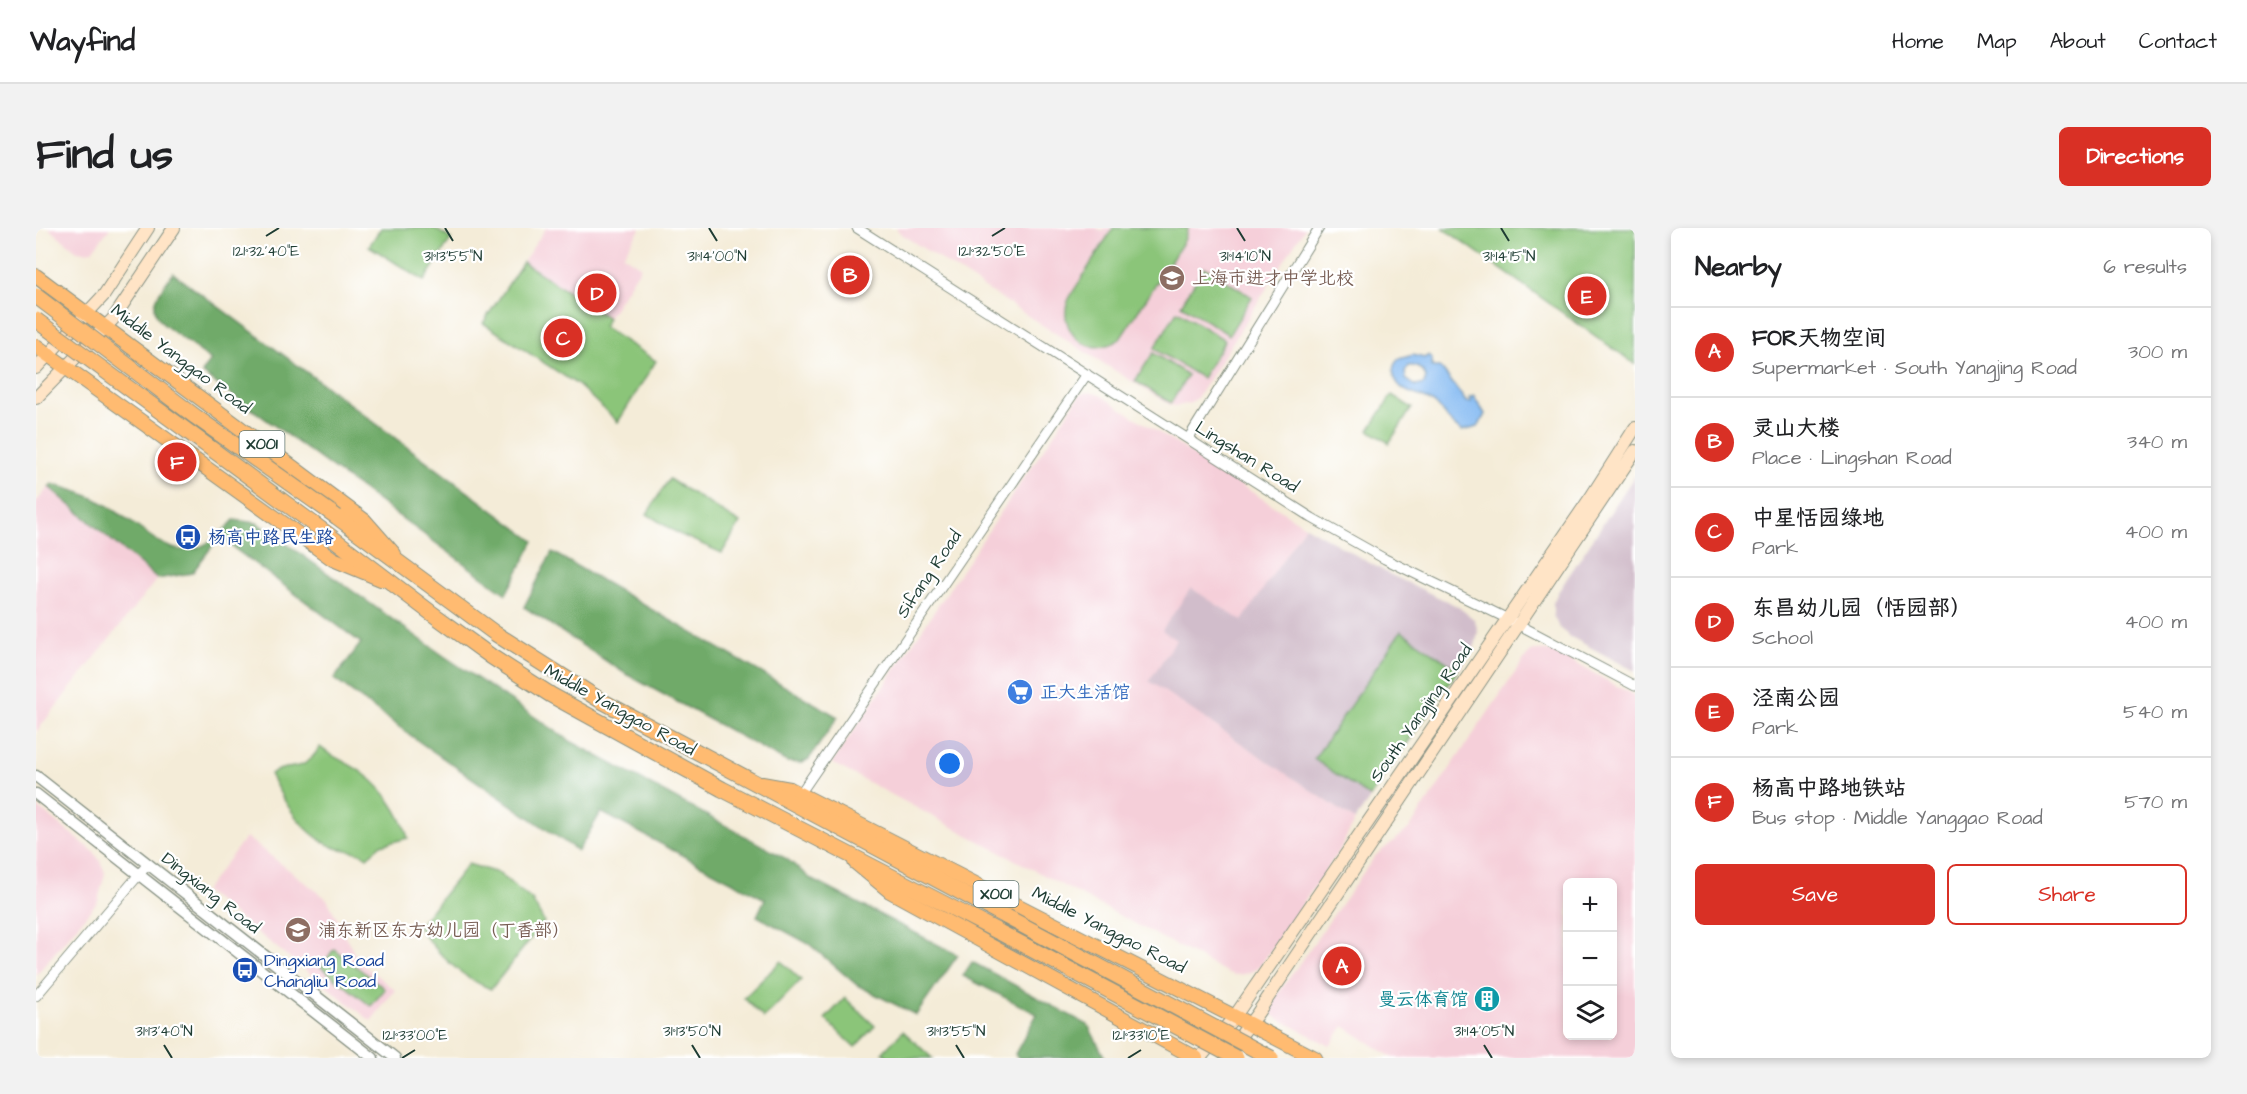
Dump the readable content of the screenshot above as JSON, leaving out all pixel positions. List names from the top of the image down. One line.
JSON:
{"streets":{"highway":["Middle Yanggao Road","X001"],"main road":["South Yangjing Road"],"street":["Lingshan Road","Sifang Road","Dingxiang Road"]},"crossings":[["Middle Yanggao Road","Sifang Road"],["Middle Yanggao Road","South Yangjing Road"],["Lingshan Road","Sifang Road"],["Lingshan Road","South Yangjing Road"]],"places":{"school or university":["上海市进才中学北校","浦东新区东方幼儿园（丁香部）"],"bus stop":["杨高中路民生路","Dingxiang Road Changliu Road"],"supermarket":["正大生活馆"],"building":["曼云体育馆"]},"page":{"header":"Wayfind","nav":["Home","Map","About","Contact"],"title":"Find us","buttons":["Directions",["Save","Share"]],"heading":["Nearby","6 results"],"pins":["B","D","E","C","F","A"],"list":[{"mark":"A","name":"FOR天物空间","note":"Supermarket · South Yangjing Road","value":"300 m"},{"mark":"B","name":"灵山大楼","note":"Place · Lingshan Road","value":"340 m"},{"mark":"C","name":"中星恬园绿地","note":"Park","value":"400 m"},{"mark":"D","name":"东昌幼儿园（恬园部）","note":"School","value":"400 m"},{"mark":"E","name":"泾南公园","note":"Park","value":"540 m"},{"mark":"F","name":"杨高中路地铁站","note":"Bus stop · Middle Yanggao Road","value":"570 m"}],"map_buttons":["+","−"]},"coordinates":["121°32'40\"E","121°32'50\"E","31°14'10\"N","31°13'55\"N","31°14'00\"N","31°14'15\"N","31°13'40\"N","31°13'50\"N","31°14'05\"N","121°33'00\"E","121°33'10\"E"]}
